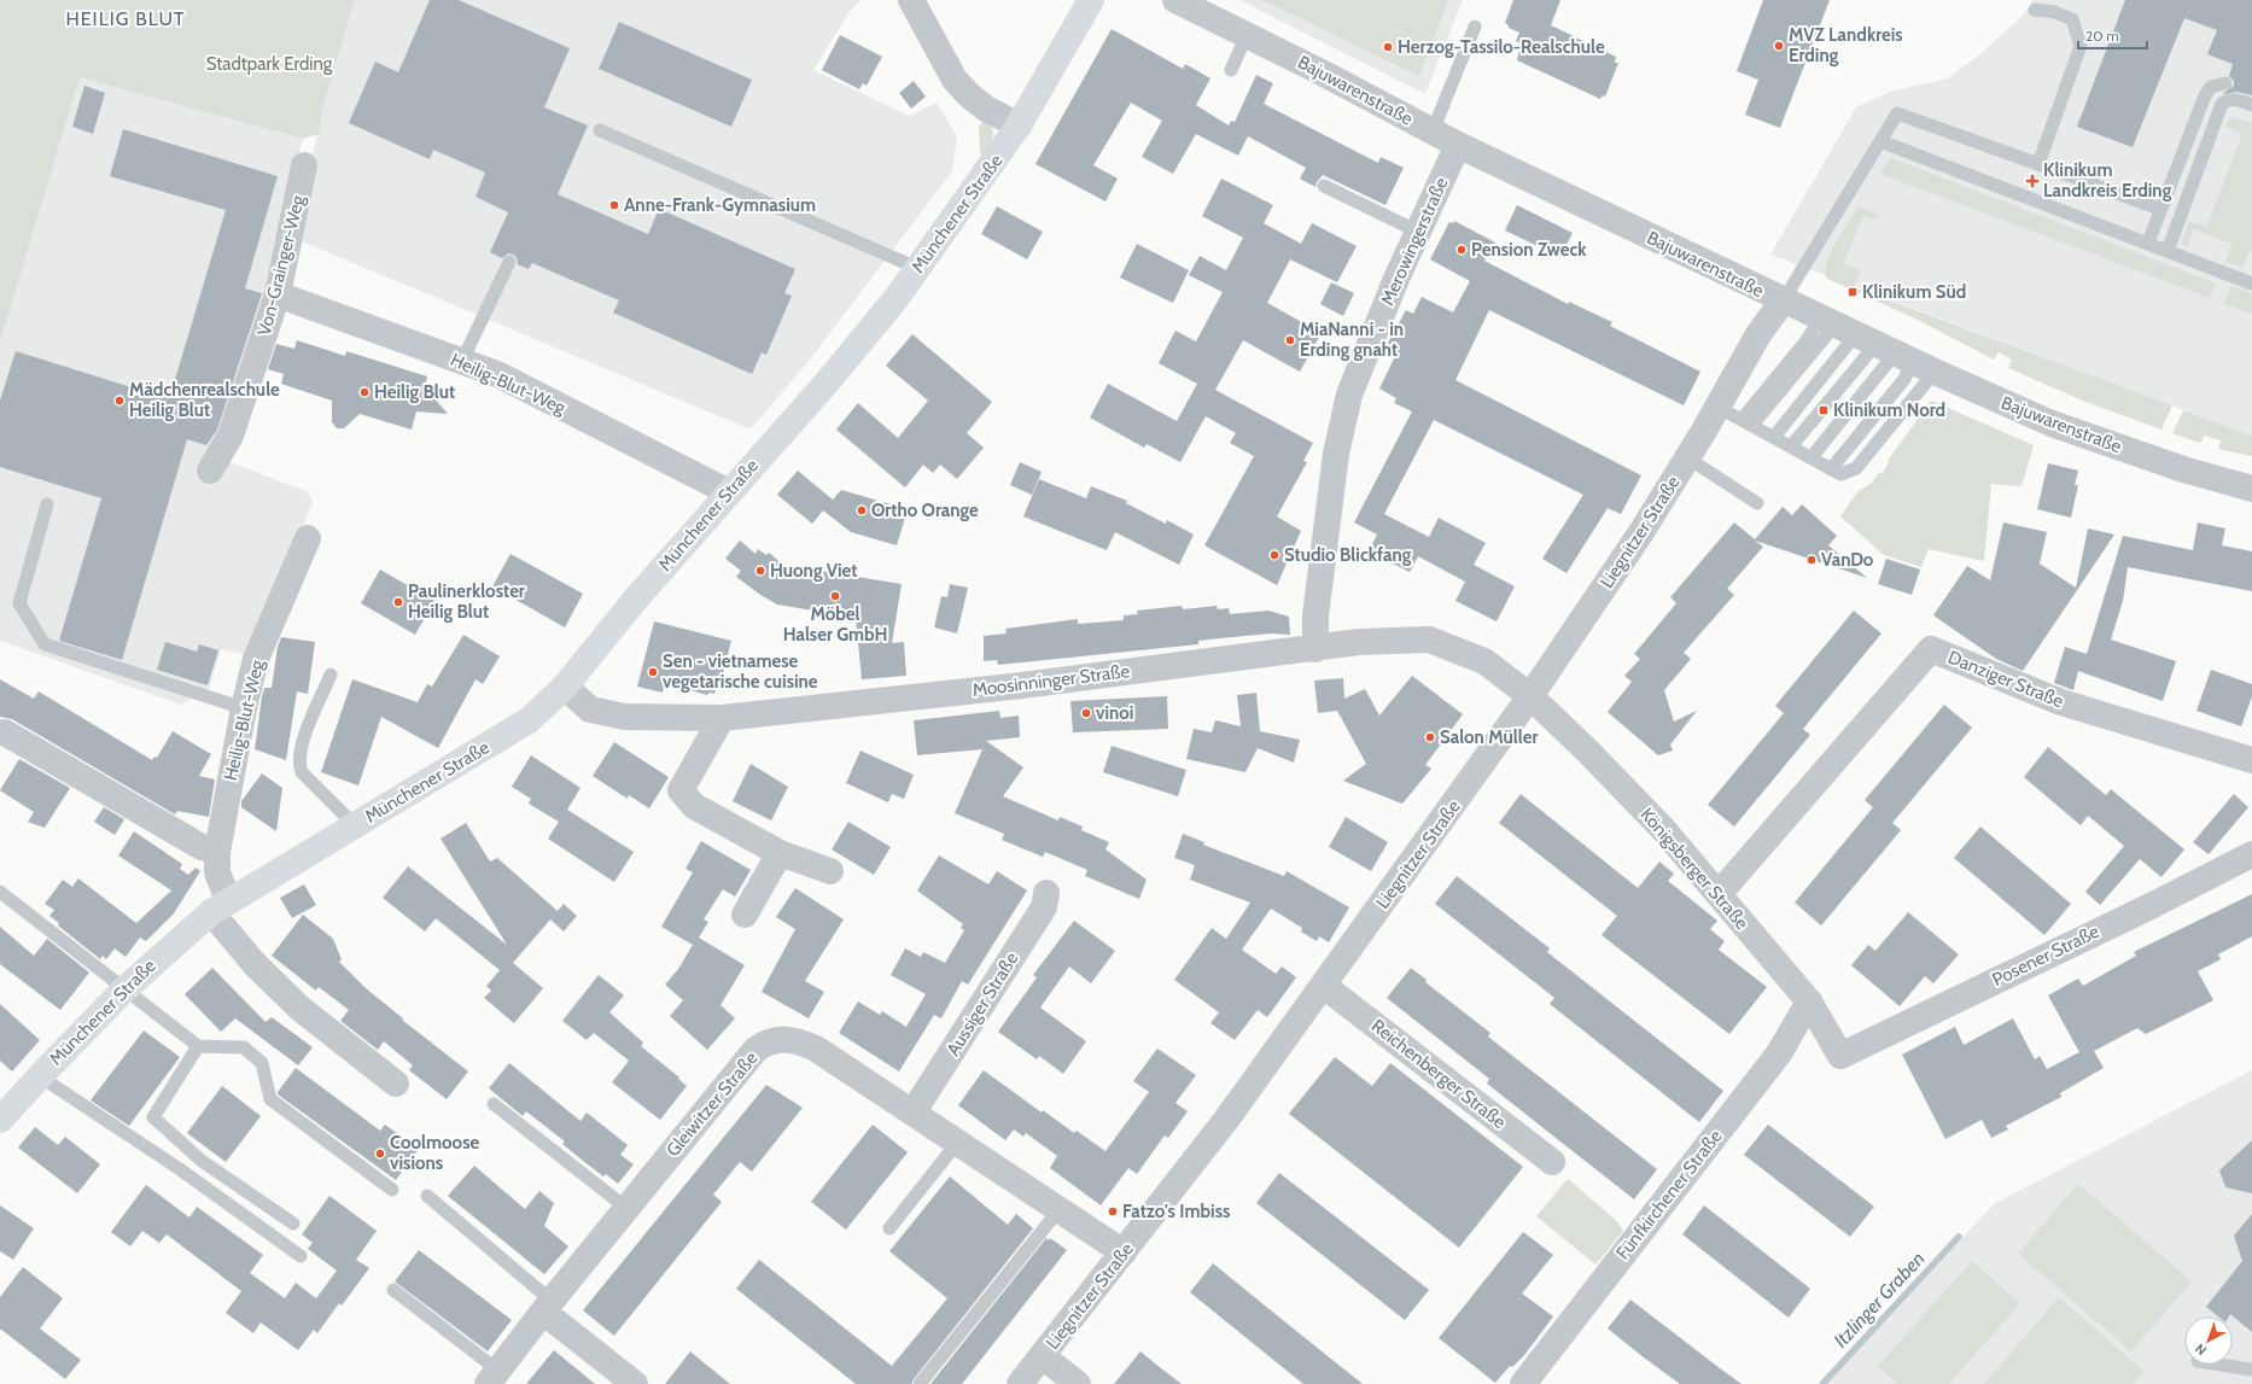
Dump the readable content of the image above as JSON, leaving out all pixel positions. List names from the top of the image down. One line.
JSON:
{"streets":{"street":["Bajuwarenstraße","Münchener Straße","Merowingerstraße","Von-Grainger-Weg","Heilig-Blut-Weg","Liegnitzer Straße","Danziger Straße","Moosinninger Straße","Königsberger Straße","Posener Straße","Aussiger Straße","Reichenberger Straße","Gleiwitzer Straße","Fünfkirchener Straße"]},"crossings":[["Bajuwarenstraße","Merowingerstraße"],["Bajuwarenstraße","Liegnitzer Straße"],["Münchener Straße","Heilig-Blut-Weg"],["Münchener Straße","Moosinninger Straße"],["Merowingerstraße","Moosinninger Straße"],["Von-Grainger-Weg","Heilig-Blut-Weg"],["Liegnitzer Straße","Moosinninger Straße"],["Liegnitzer Straße","Königsberger Straße"],["Liegnitzer Straße","Reichenberger Straße"],["Liegnitzer Straße","Gleiwitzer Straße"],["Danziger Straße","Königsberger Straße"],["Moosinninger Straße","Königsberger Straße"],["Königsberger Straße","Posener Straße"],["Königsberger Straße","Fünfkirchener Straße"],["Aussiger Straße","Gleiwitzer Straße"]],"districts":["HEILIG BLUT"],"water":["Itzlinger Graben"],"parks":["Stadtpark Erding"],"places":{"other":["MVZ Landkreis Erding","Herzog-Tassilo-Realschule","Anne-Frank-Gymnasium","Pension Zweck","MiaNanni - in Erding gnaht","Heilig Blut","Mädchenrealschule Heilig Blut","Ortho Orange","Studio Blickfang","VanDo","Huong Viet","Möbel Halser GmbH","Paulinerkloster Heilig Blut","Sen - vietnamese vegetarische cuisine","vinoi","Salon Müller","Coolmoose visions","Fatzo's Imbiss"],"health":["Klinikum Landkreis Erding"],"transit":["Klinikum Süd","Klinikum Nord"]},"scale_bar":"20 m","north":"bottom left"}
